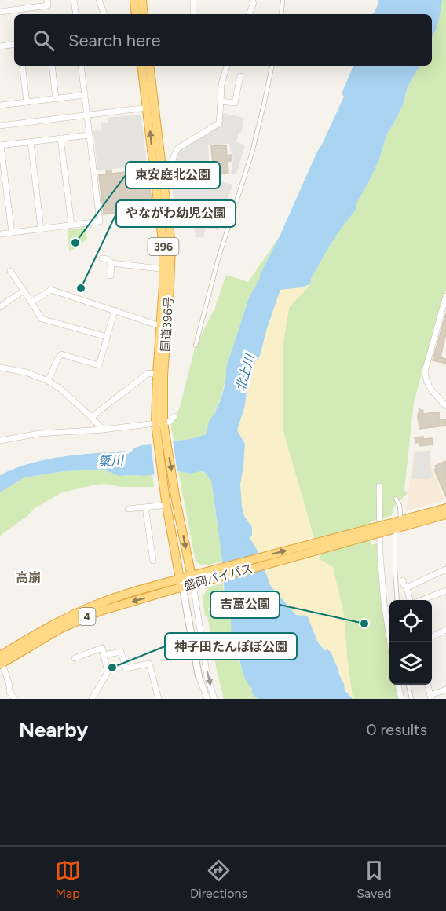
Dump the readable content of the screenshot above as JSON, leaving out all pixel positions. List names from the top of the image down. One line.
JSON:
{"streets":{"highway":["396","国道396号","盛岡バイパス","4"]},"crossings":[["国道396号","盛岡バイパス"]],"districts":["高崩"],"water":["北上川","簗川"],"places":["東安庭北公園","やながわ幼児公園","吉萬公園","神子田たんぽぽ公園"],"page":{"search":"Search here","heading":["Nearby","0 results"],"nav":["Map","Directions","Saved"]}}
